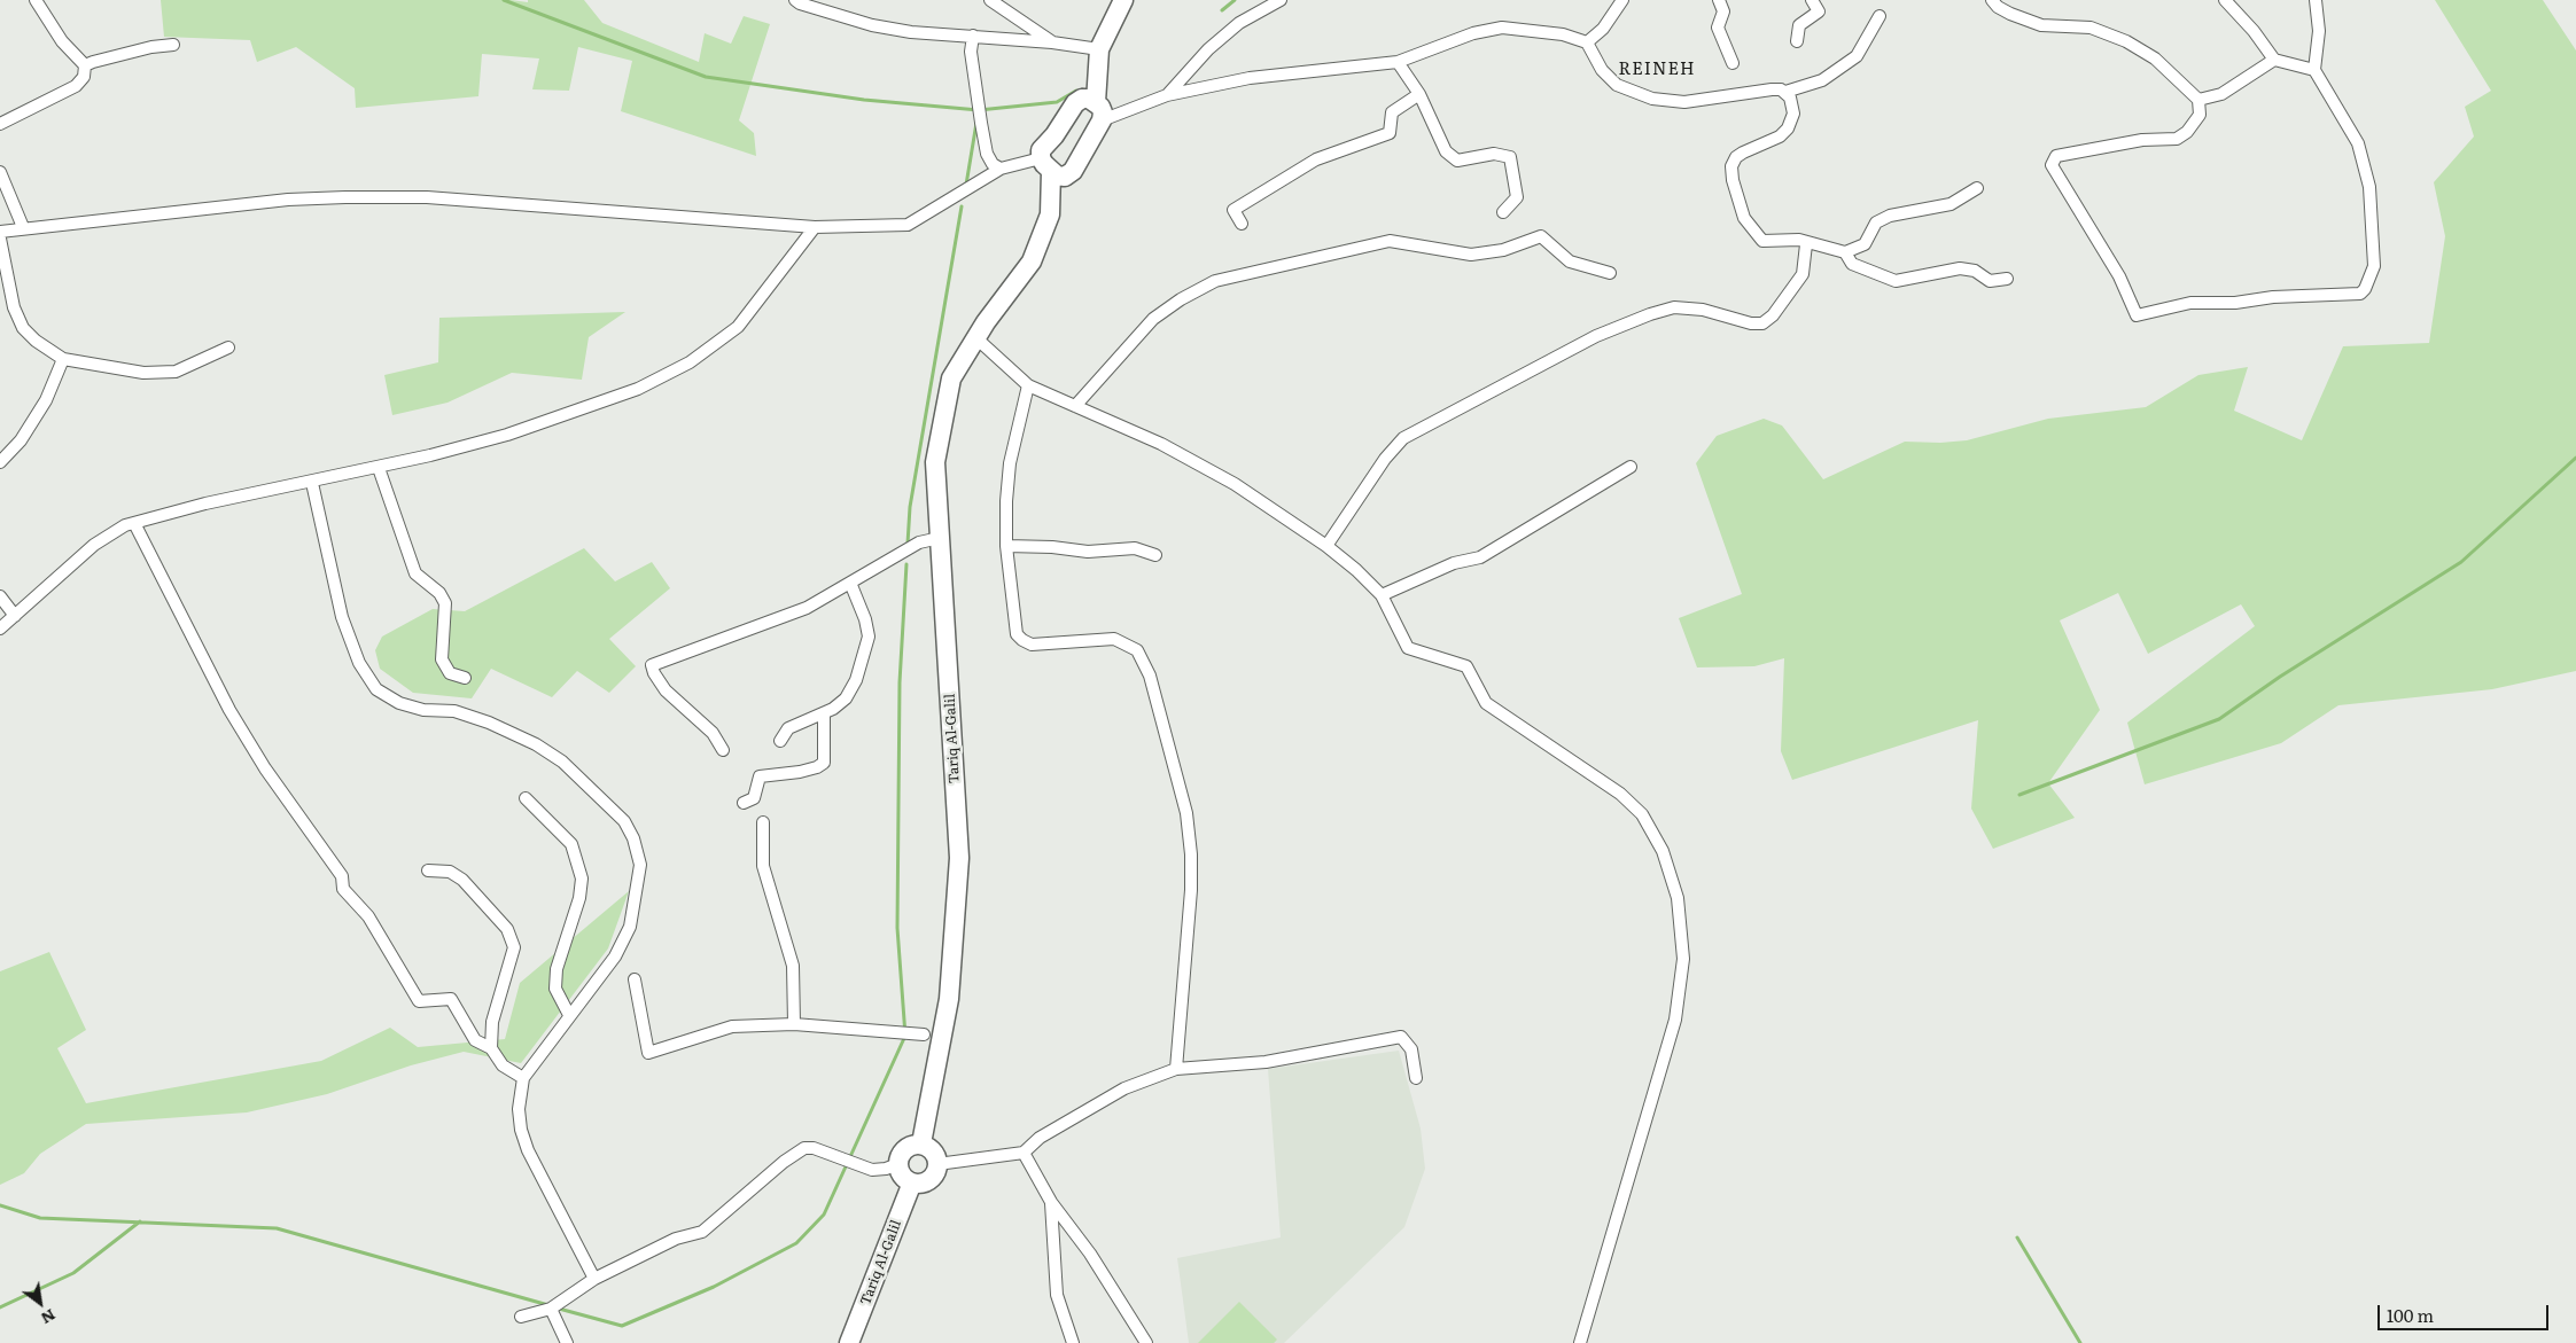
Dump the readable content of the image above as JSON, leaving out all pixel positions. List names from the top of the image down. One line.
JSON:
{"streets":{"main road":["Tariq Al-Galil"]},"districts":["REINEH"],"scale_bar":"100 m","north":"bottom right"}
